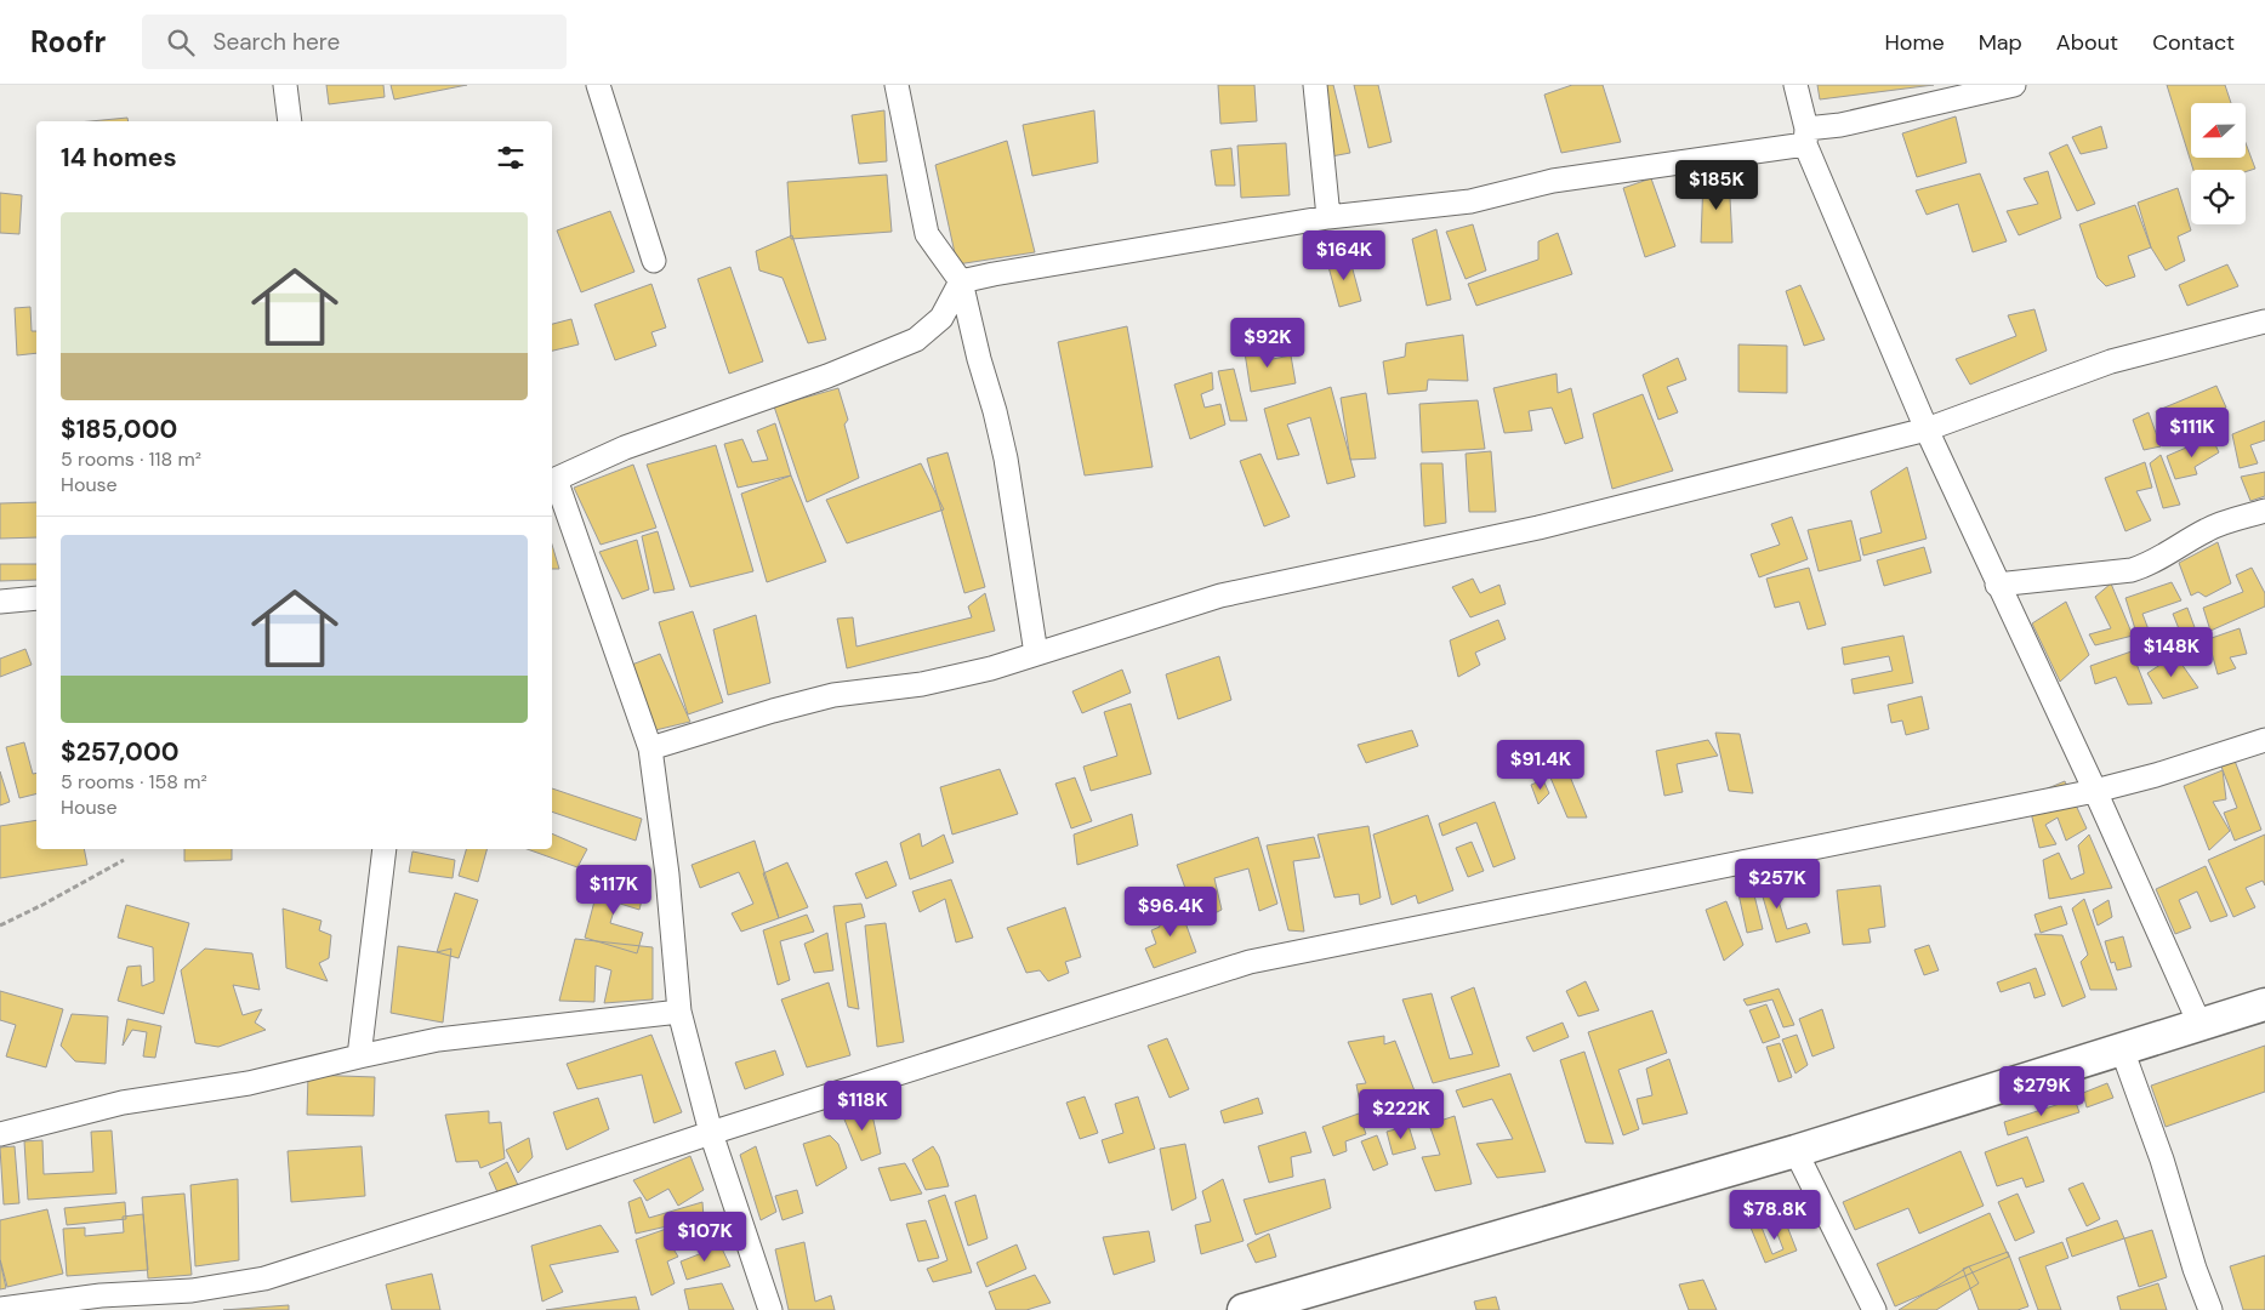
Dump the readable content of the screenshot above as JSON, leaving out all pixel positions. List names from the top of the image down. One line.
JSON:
{"north":"left","page":{"header":"Roofr","search":"Search here","nav":["Home","Map","About","Contact"],"heading":"14 homes","price":["$185K","$164K","$92K","$111K","$148K","$91.4K","$257K","$117K","$96.4K","$279K","$118K","$222K","$78.8K","$107K"],"list":[{"name":"$185,000","note":"5 rooms · 118 m² · House"},{"name":"$257,000","note":"5 rooms · 158 m² · House"}]}}
